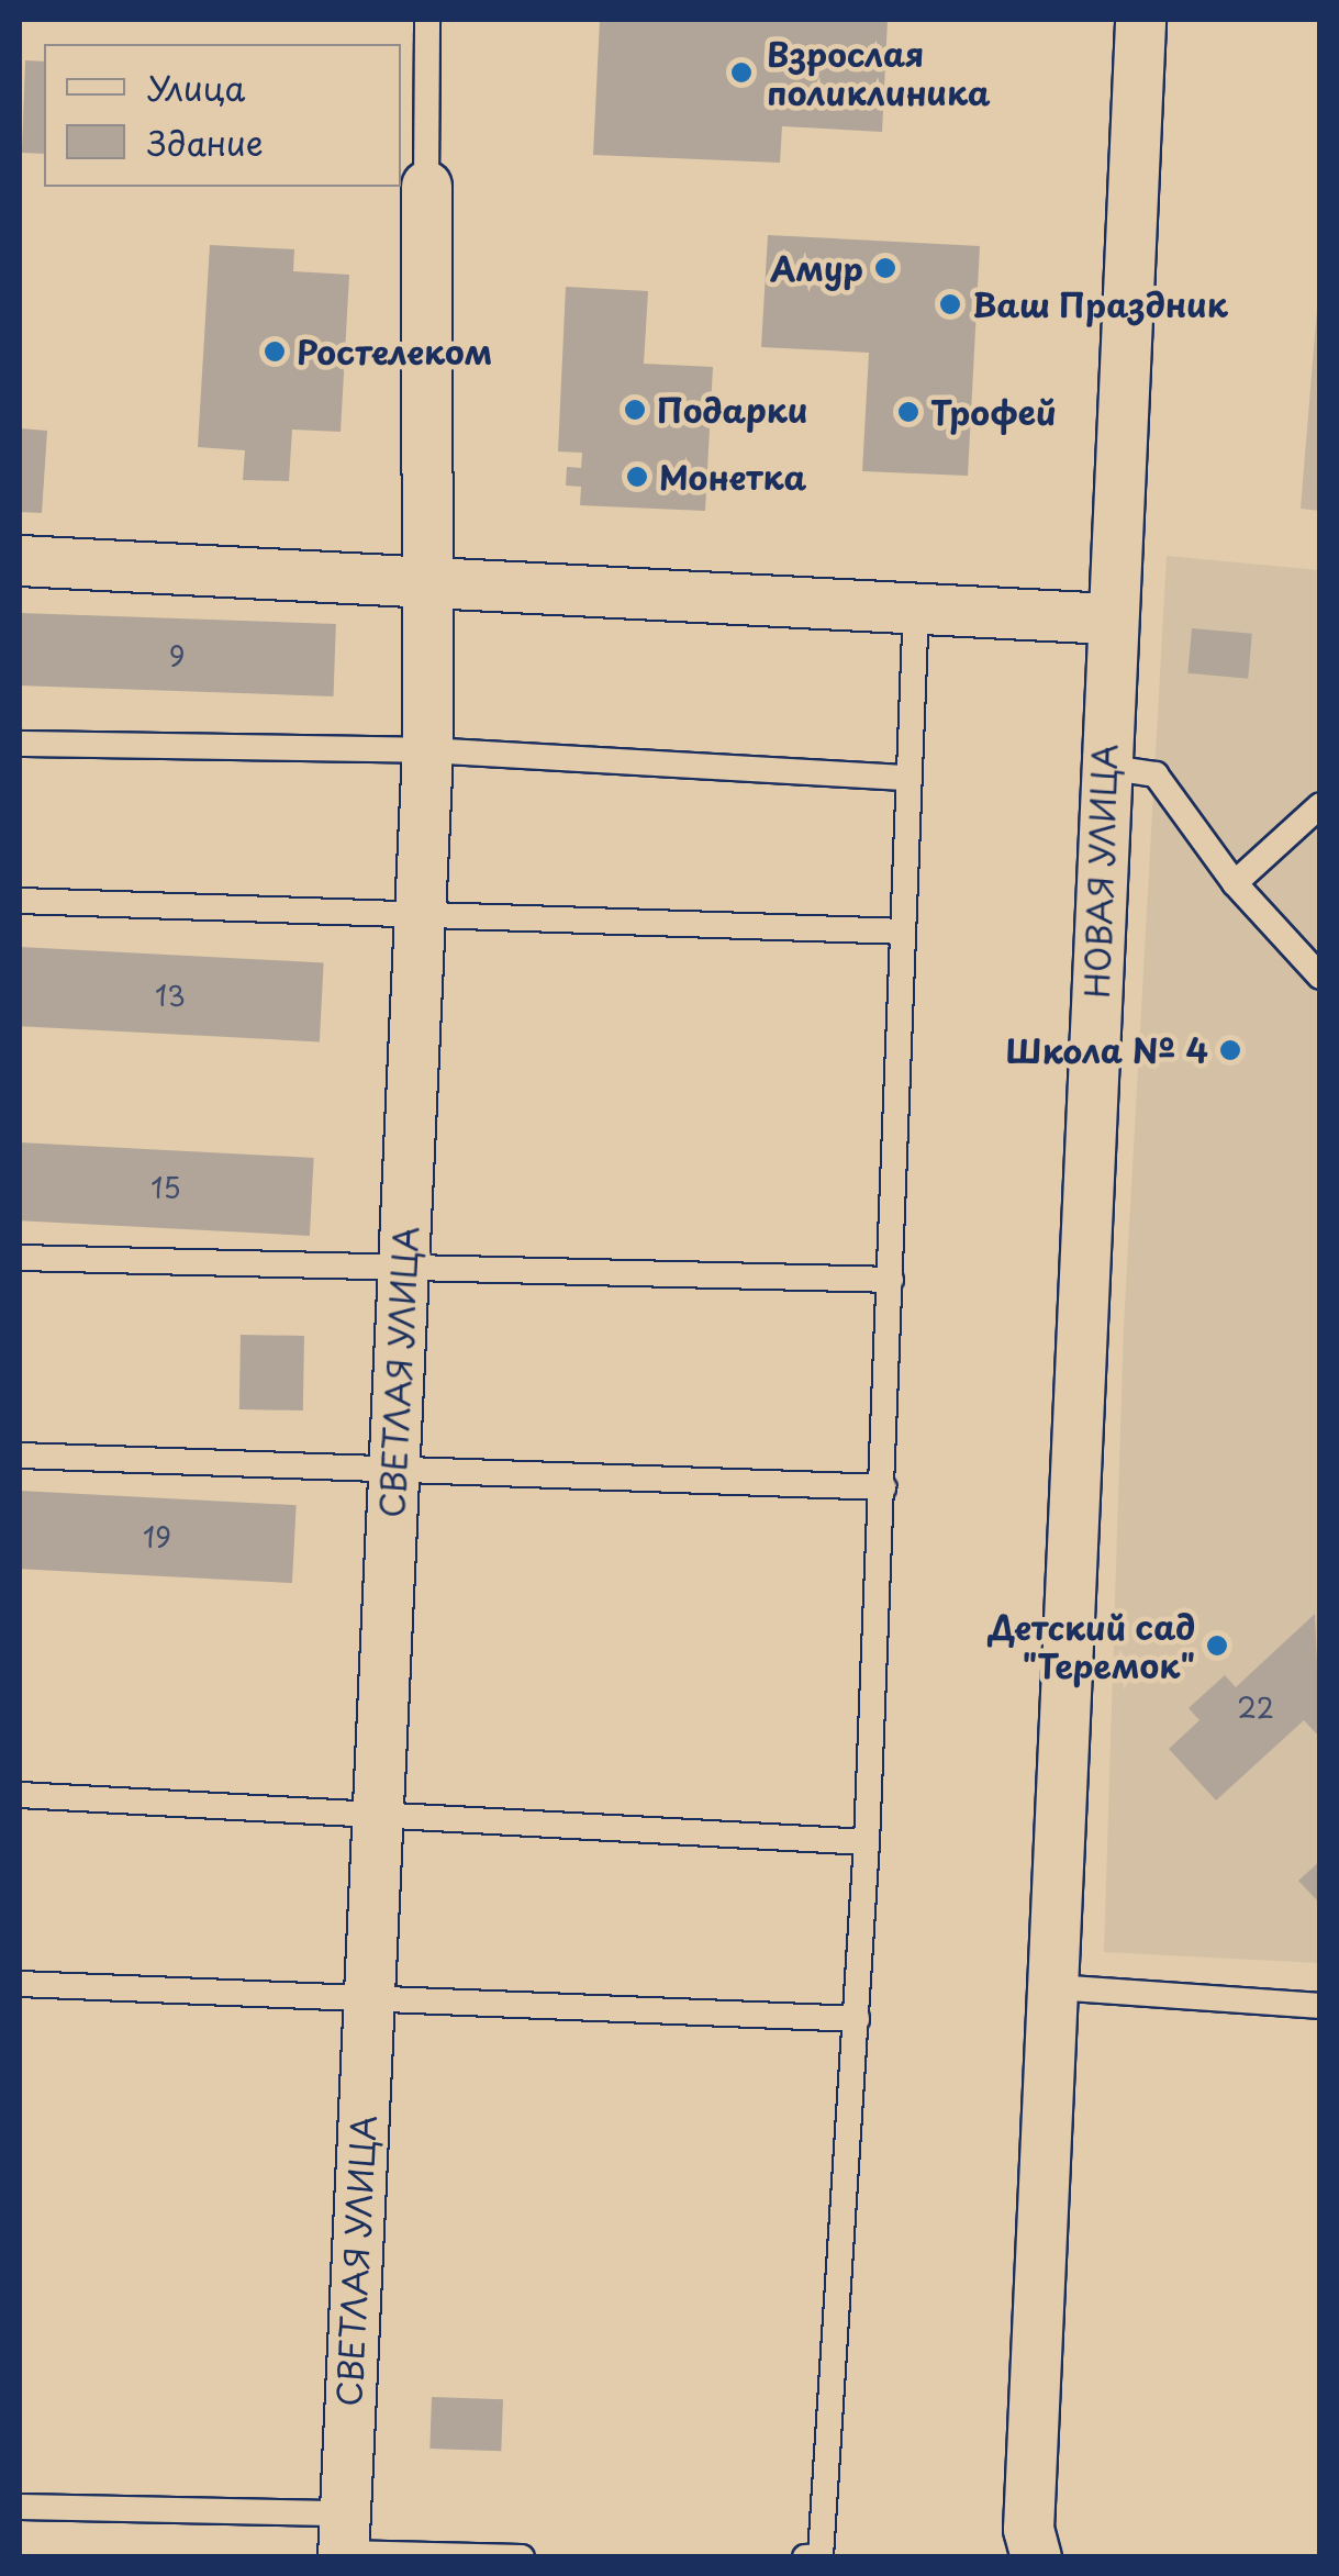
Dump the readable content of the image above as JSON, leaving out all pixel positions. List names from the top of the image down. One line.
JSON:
{"streets":{"street":["НОВАЯ УЛИЦА","СВЕТЛАЯ УЛИЦА"]},"places":["Взрослая поликлиника","Амур","Ваш Праздник","Ростелеком","Подарки","Трофей","Монетка","Школа № 4","Детский сад \"Теремок\""],"house_numbers":["9","13","15","19","22"],"legend":["Улица","Здание"]}
